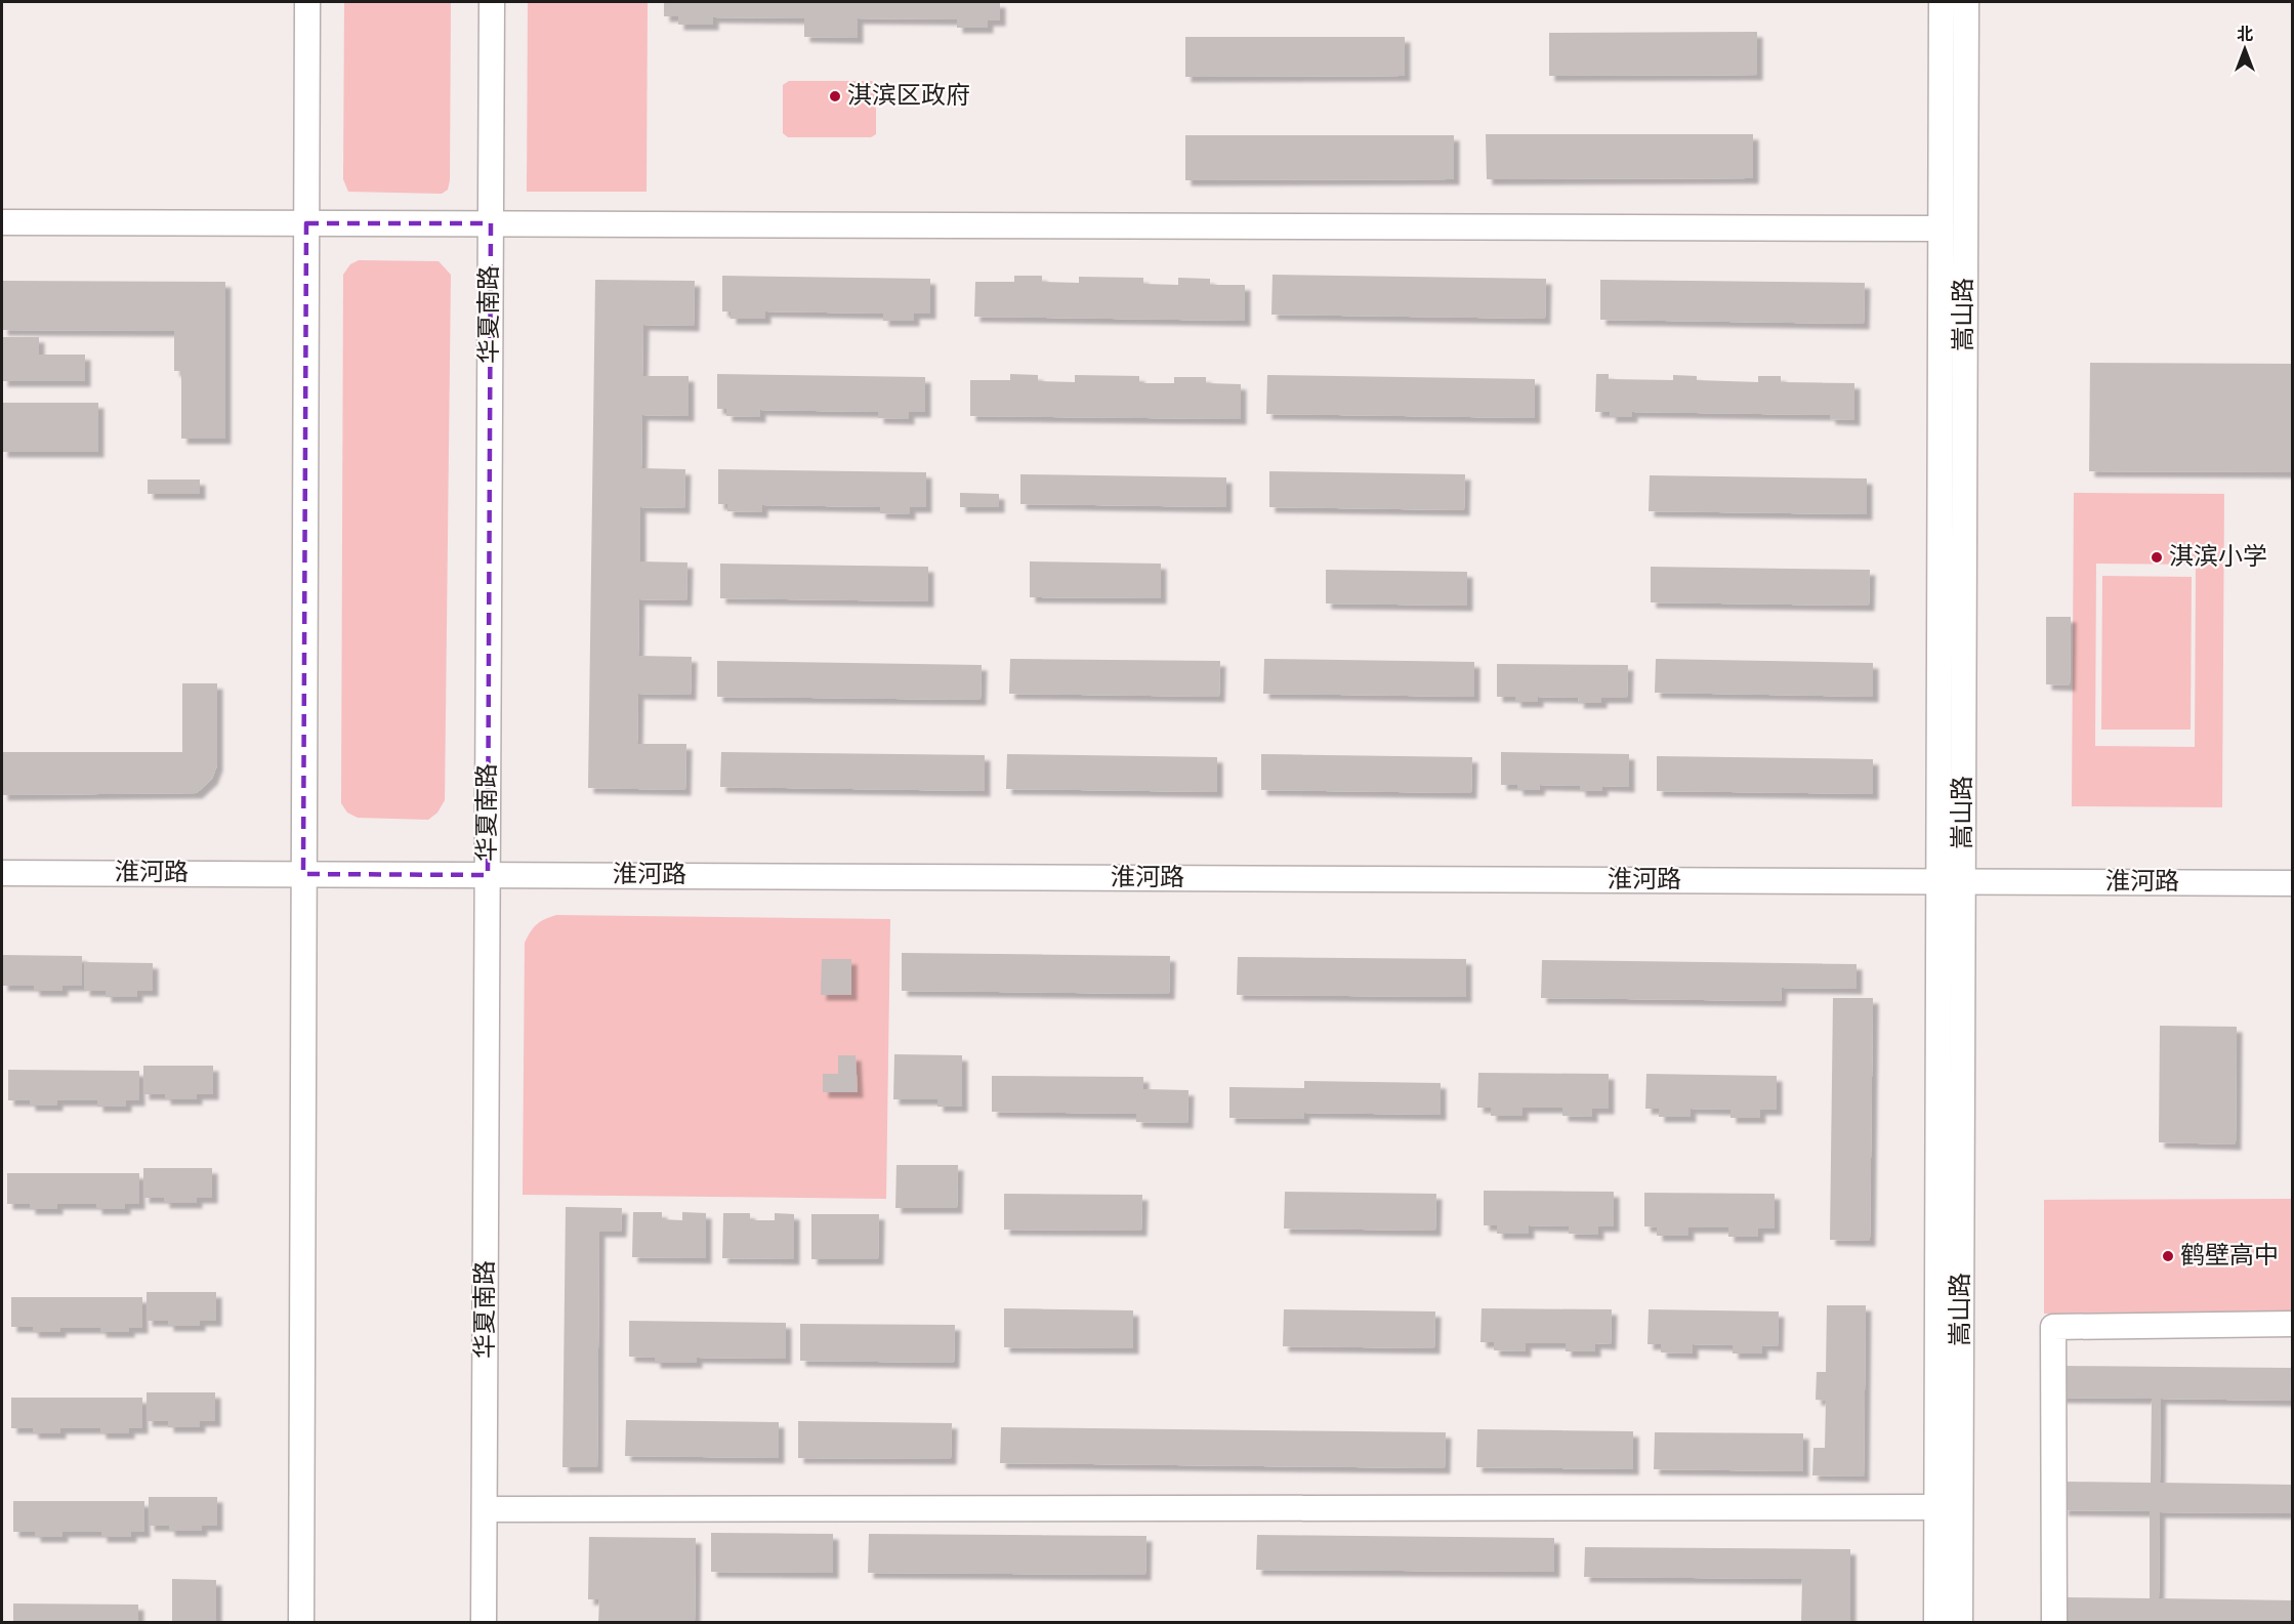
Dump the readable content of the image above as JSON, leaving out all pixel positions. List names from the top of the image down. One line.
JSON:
{"streets":{"street":["华夏南路","嵩山路","淮河路"]},"crossings":[["华夏南路","淮河路"],["嵩山路","淮河路"]],"places":["淇滨区政府","淇滨小学","鹤壁高中"],"north":"top"}
